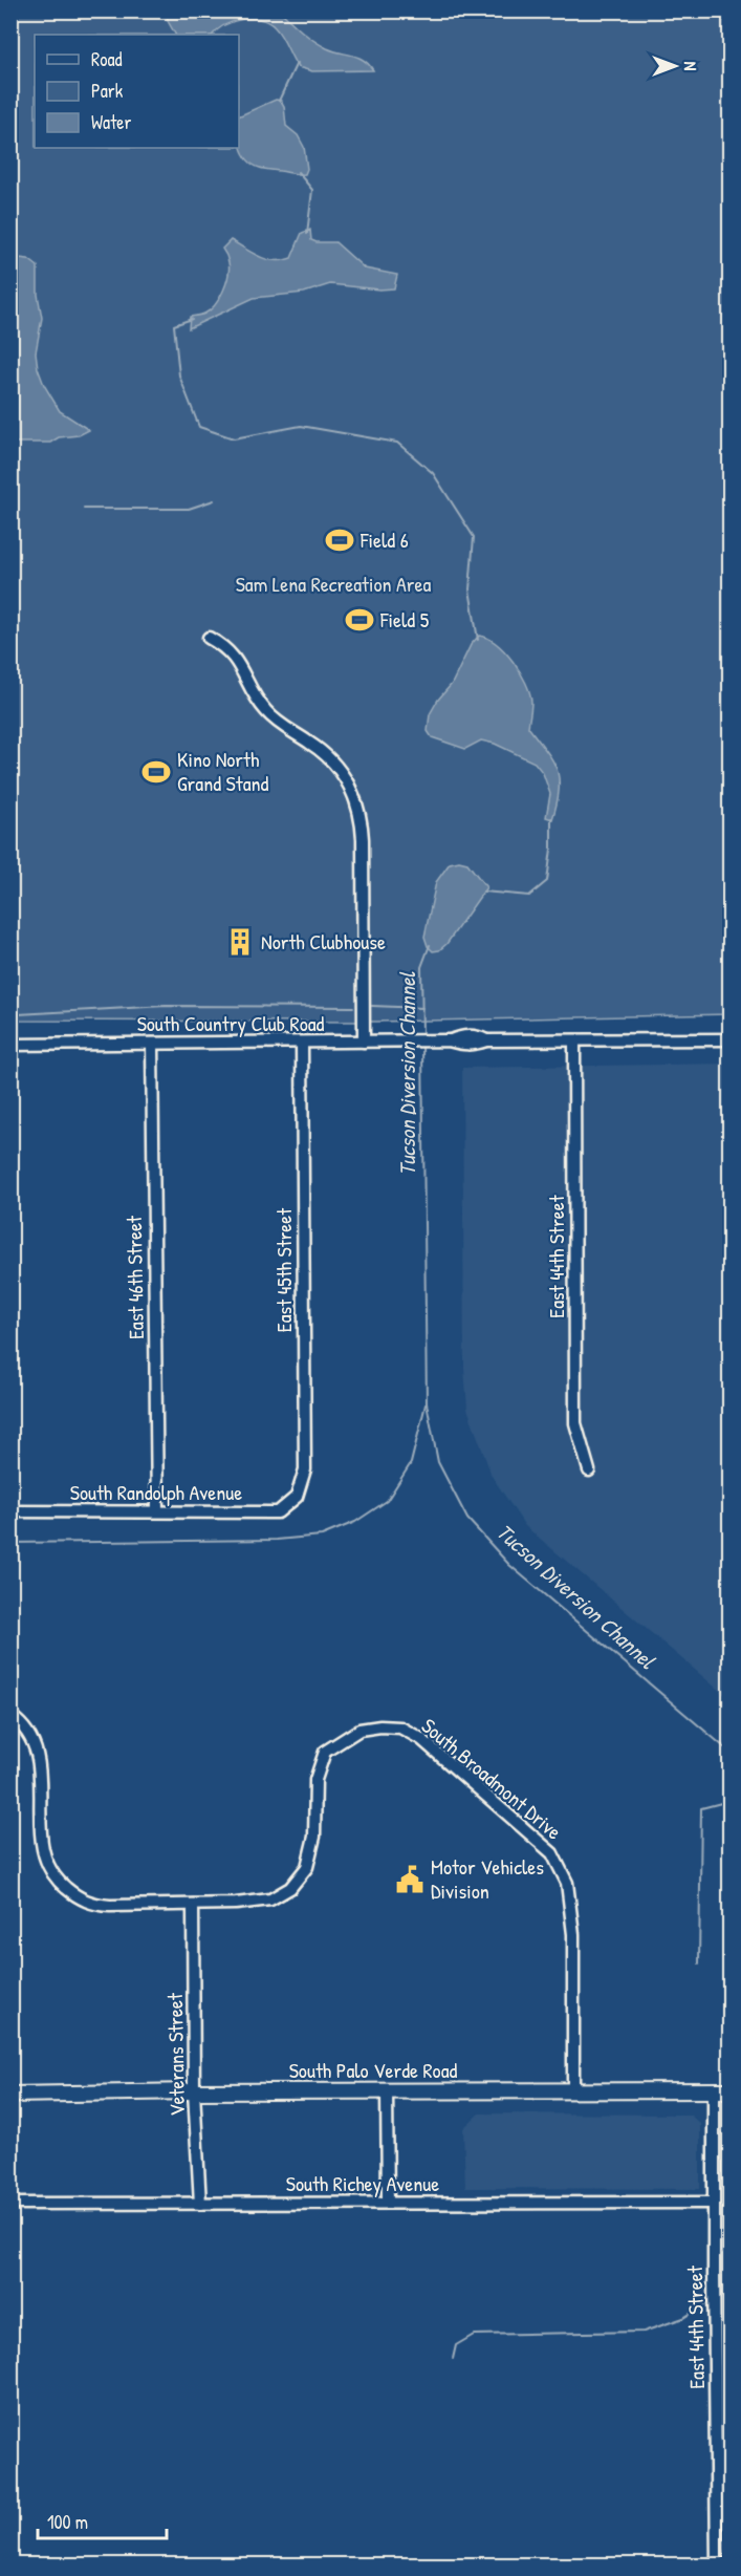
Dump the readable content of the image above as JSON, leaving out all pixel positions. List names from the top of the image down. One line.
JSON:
{"streets":{"main road":["South Palo Verde Road"],"street":["South Country Club Road","East 44th Street","East 45th Street","East 46th Street","South Randolph Avenue","South Broadmont Drive","Veterans Street","South Richey Avenue"]},"crossings":[["South Country Club Road","East 44th Street"],["South Country Club Road","East 45th Street"],["South Country Club Road","East 46th Street"],["East 44th Street","South Palo Verde Road"],["East 44th Street","South Richey Avenue"],["East 45th Street","South Randolph Avenue"],["East 46th Street","South Randolph Avenue"],["South Broadmont Drive","Veterans Street"],["South Broadmont Drive","South Palo Verde Road"],["Veterans Street","South Palo Verde Road"],["Veterans Street","South Richey Avenue"]],"water":["Tucson Diversion Channel"],"parks":["Sam Lena Recreation Area"],"places":{"sports":["Field 6","Field 5","Kino North Grand Stand"],"building":["North Clubhouse"],"public building":["Motor Vehicles Division"]},"legend":["Road","Park","Water"],"scale_bar":"100 m","north":"right"}
